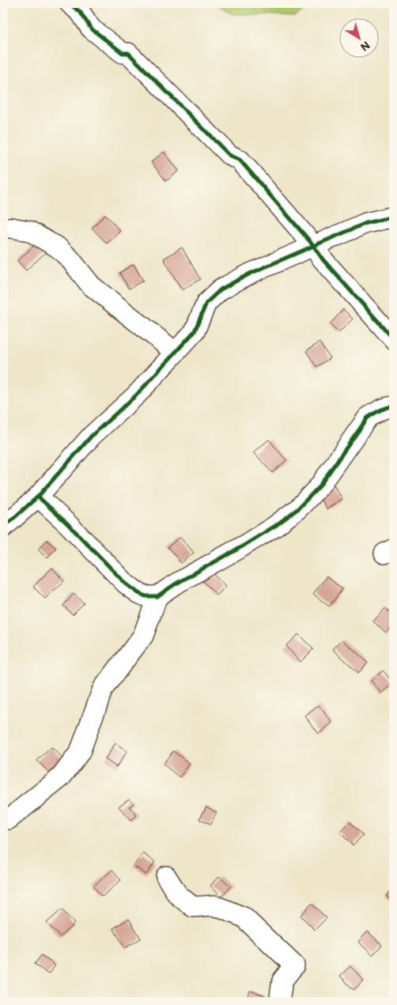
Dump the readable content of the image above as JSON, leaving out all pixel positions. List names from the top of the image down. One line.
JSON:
{"north":"bottom right"}
